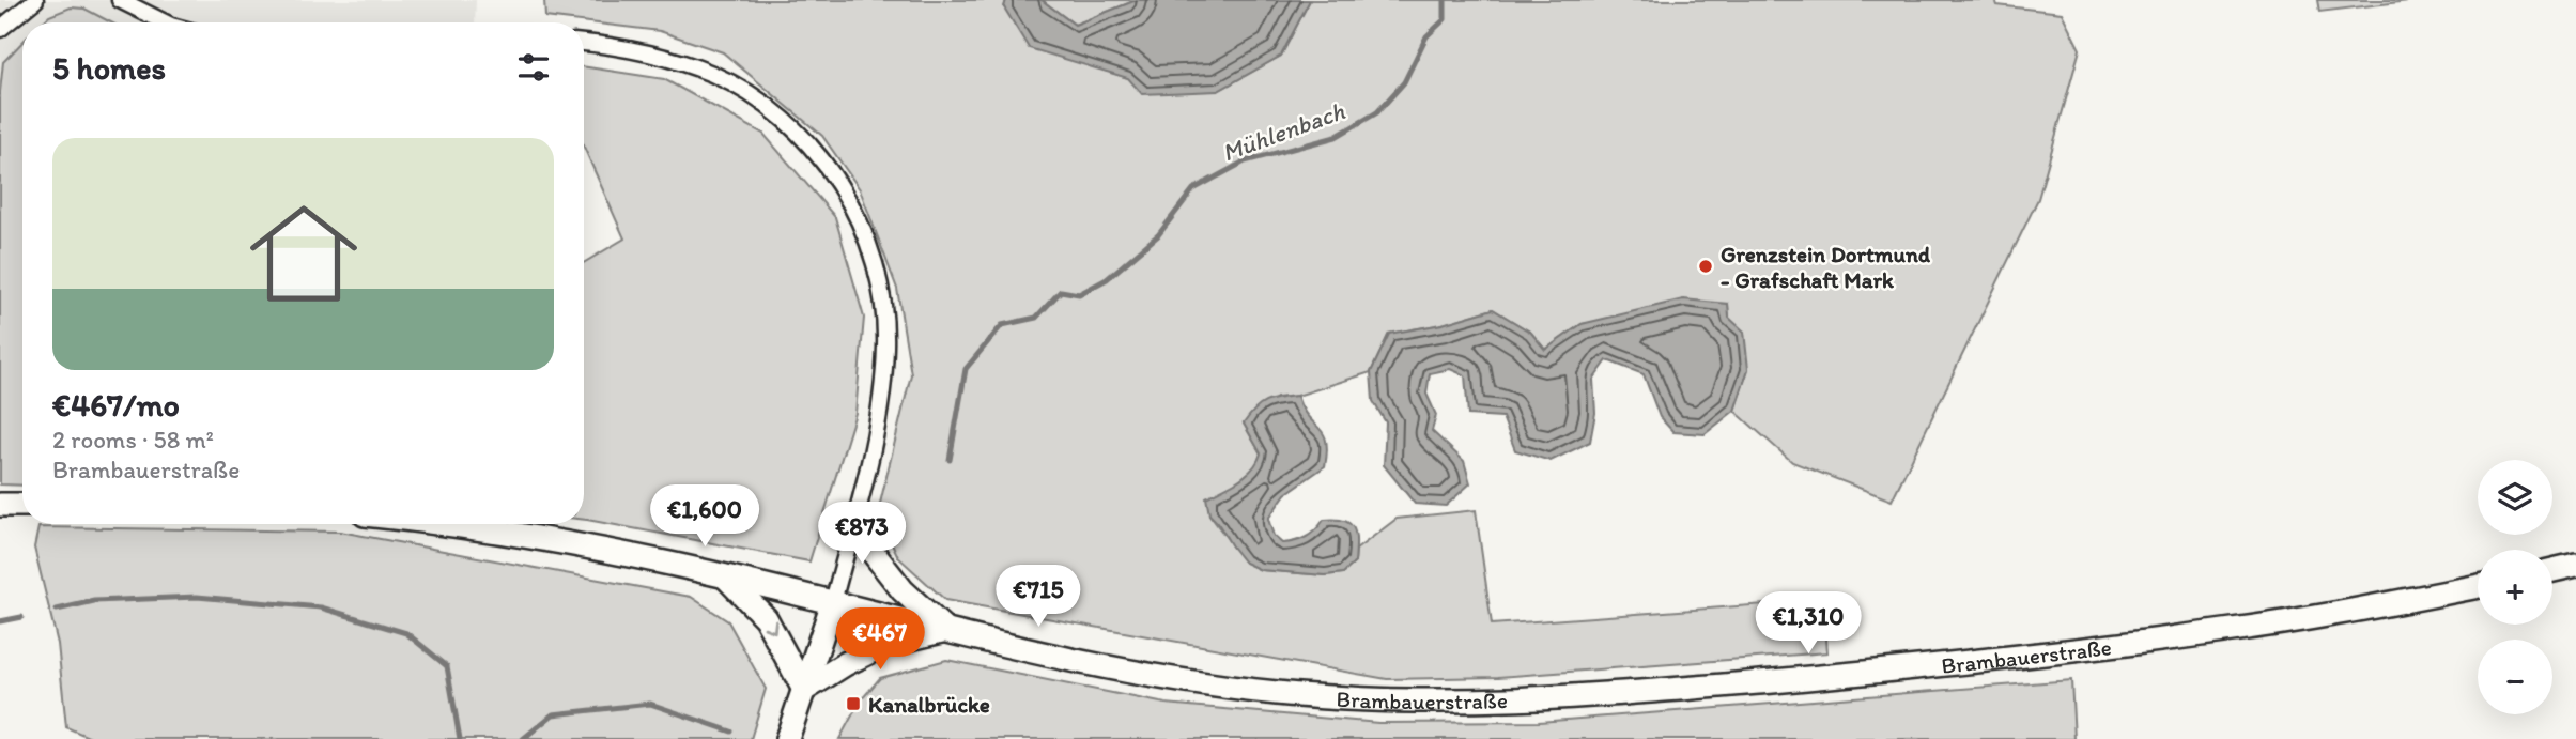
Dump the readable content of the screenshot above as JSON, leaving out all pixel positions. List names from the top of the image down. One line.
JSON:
{"streets":{"main road":["Brambauerstraße"]},"water":["Mühlenbach"],"places":{"other":["Grenzstein Dortmund - Grafschaft Mark"],"transit":["Kanalbrücke"]},"page":{"heading":"5 homes","list":[{"name":"€467/mo","note":"2 rooms · 58 m² · Brambauerstraße"}],"map_buttons":["+","−"],"price":["€1,600","€873","€715","€1,310","€467"]}}
